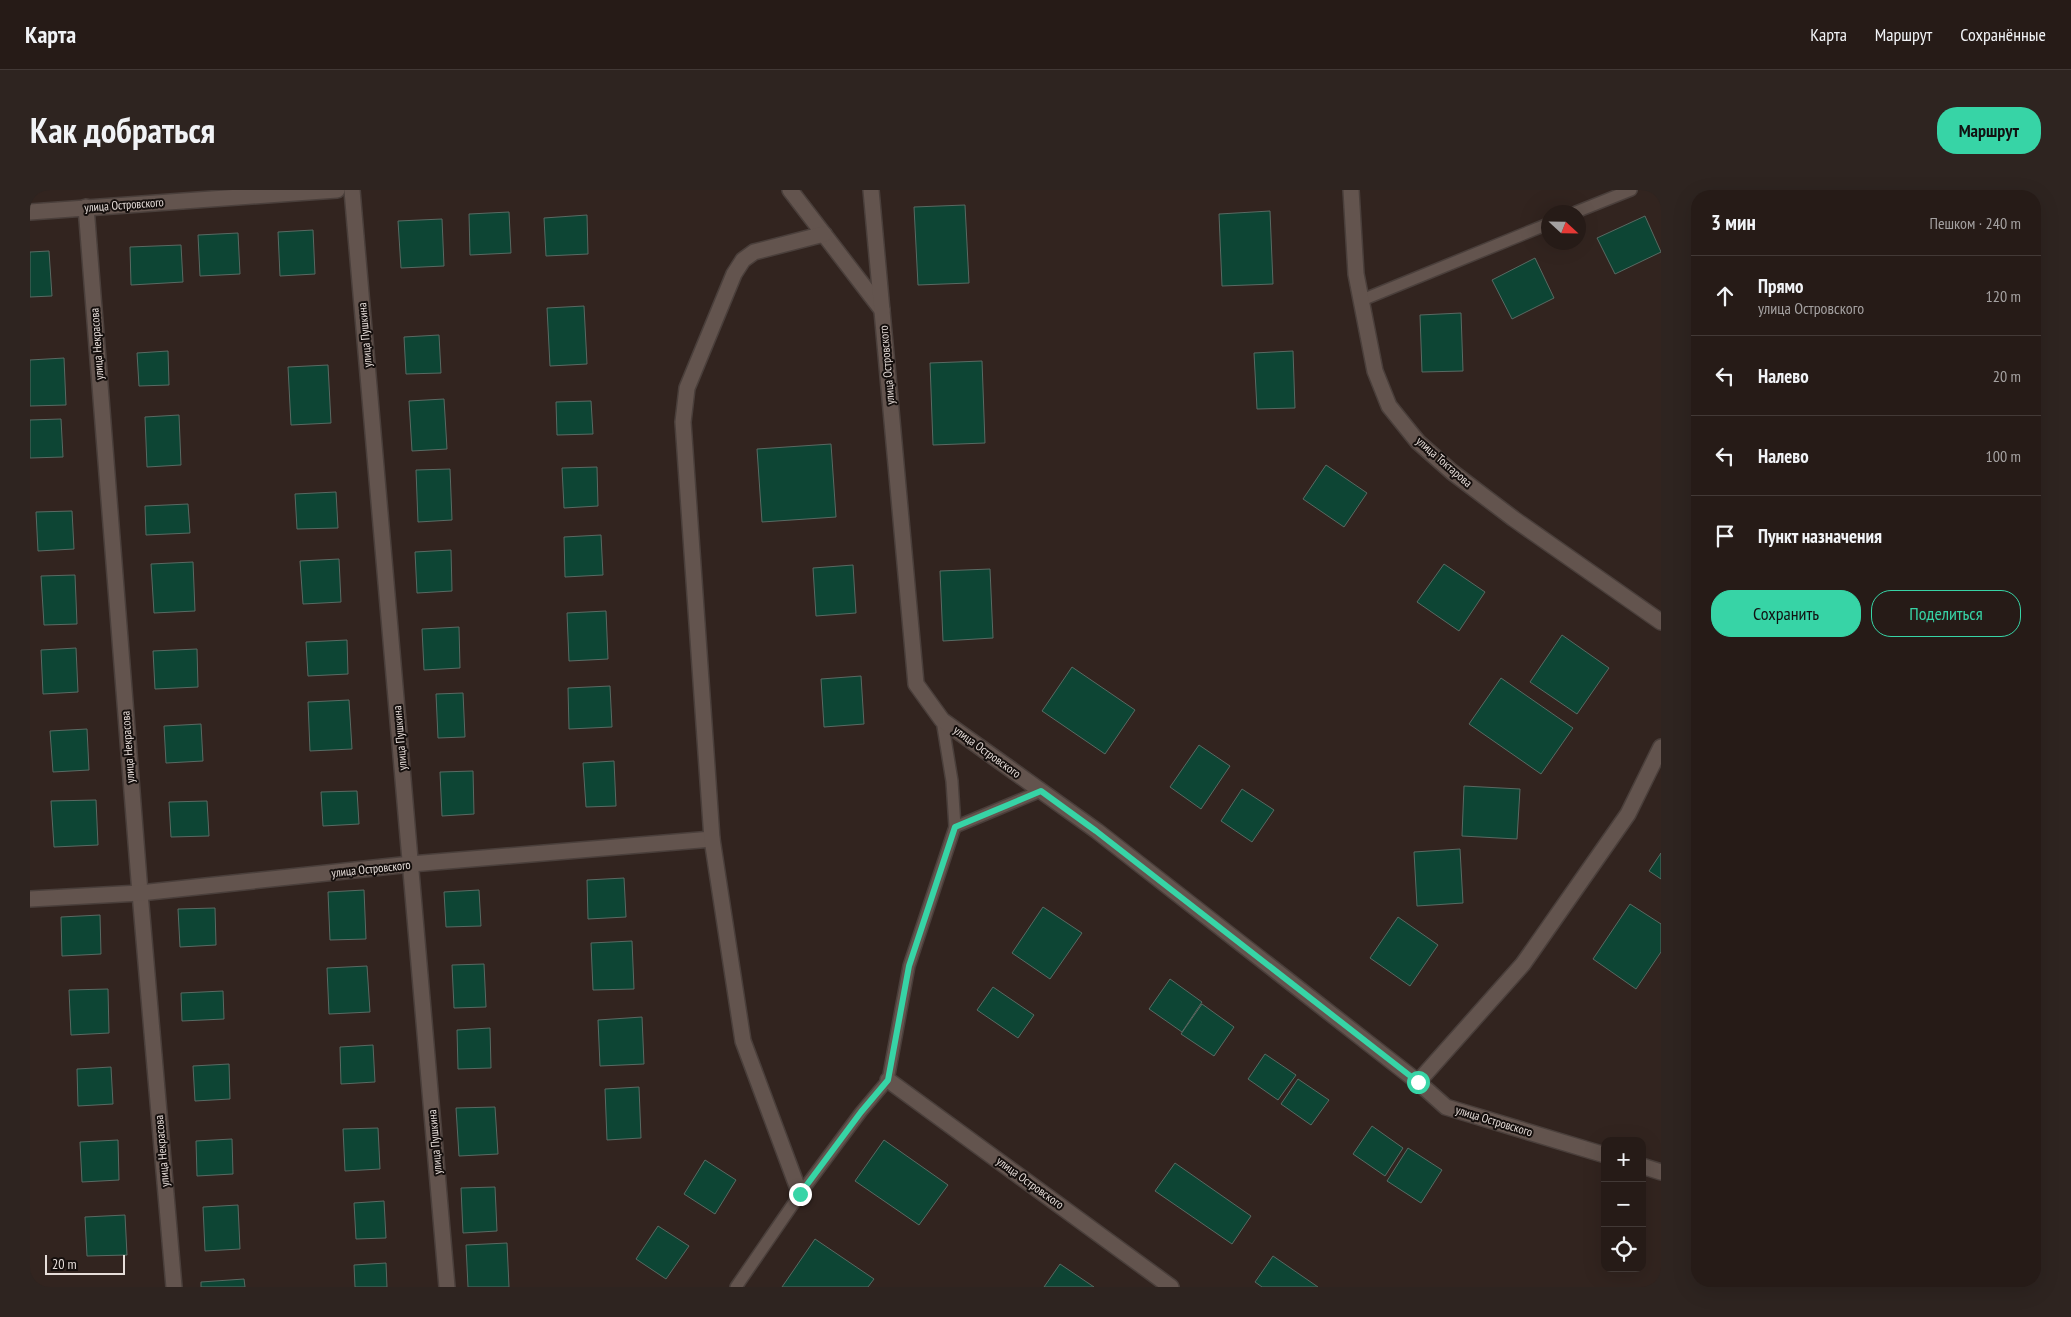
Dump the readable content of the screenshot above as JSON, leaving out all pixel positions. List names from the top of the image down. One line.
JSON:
{"streets":{"street":["улица Островского","улица Пушкина","улица Некрасова","улица Токтарова"]},"crossings":[["улица Островского","улица Пушкина"],["улица Островского","улица Некрасова"]],"scale_bar":"20 m","north":"right","page":{"header":"Карта","nav":["Карта","Маршрут","Сохранённые"],"title":"Как добраться","buttons":["Маршрут",["Сохранить","Поделиться"]],"heading":["3 мин","Пешком · 240 m"],"list":[["Прямо","улица Островского","120 m"],["Налево","20 m"],["Налево","100 m"],"Пункт назначения"],"map_buttons":["+","−"],"scale":"20 m"}}
